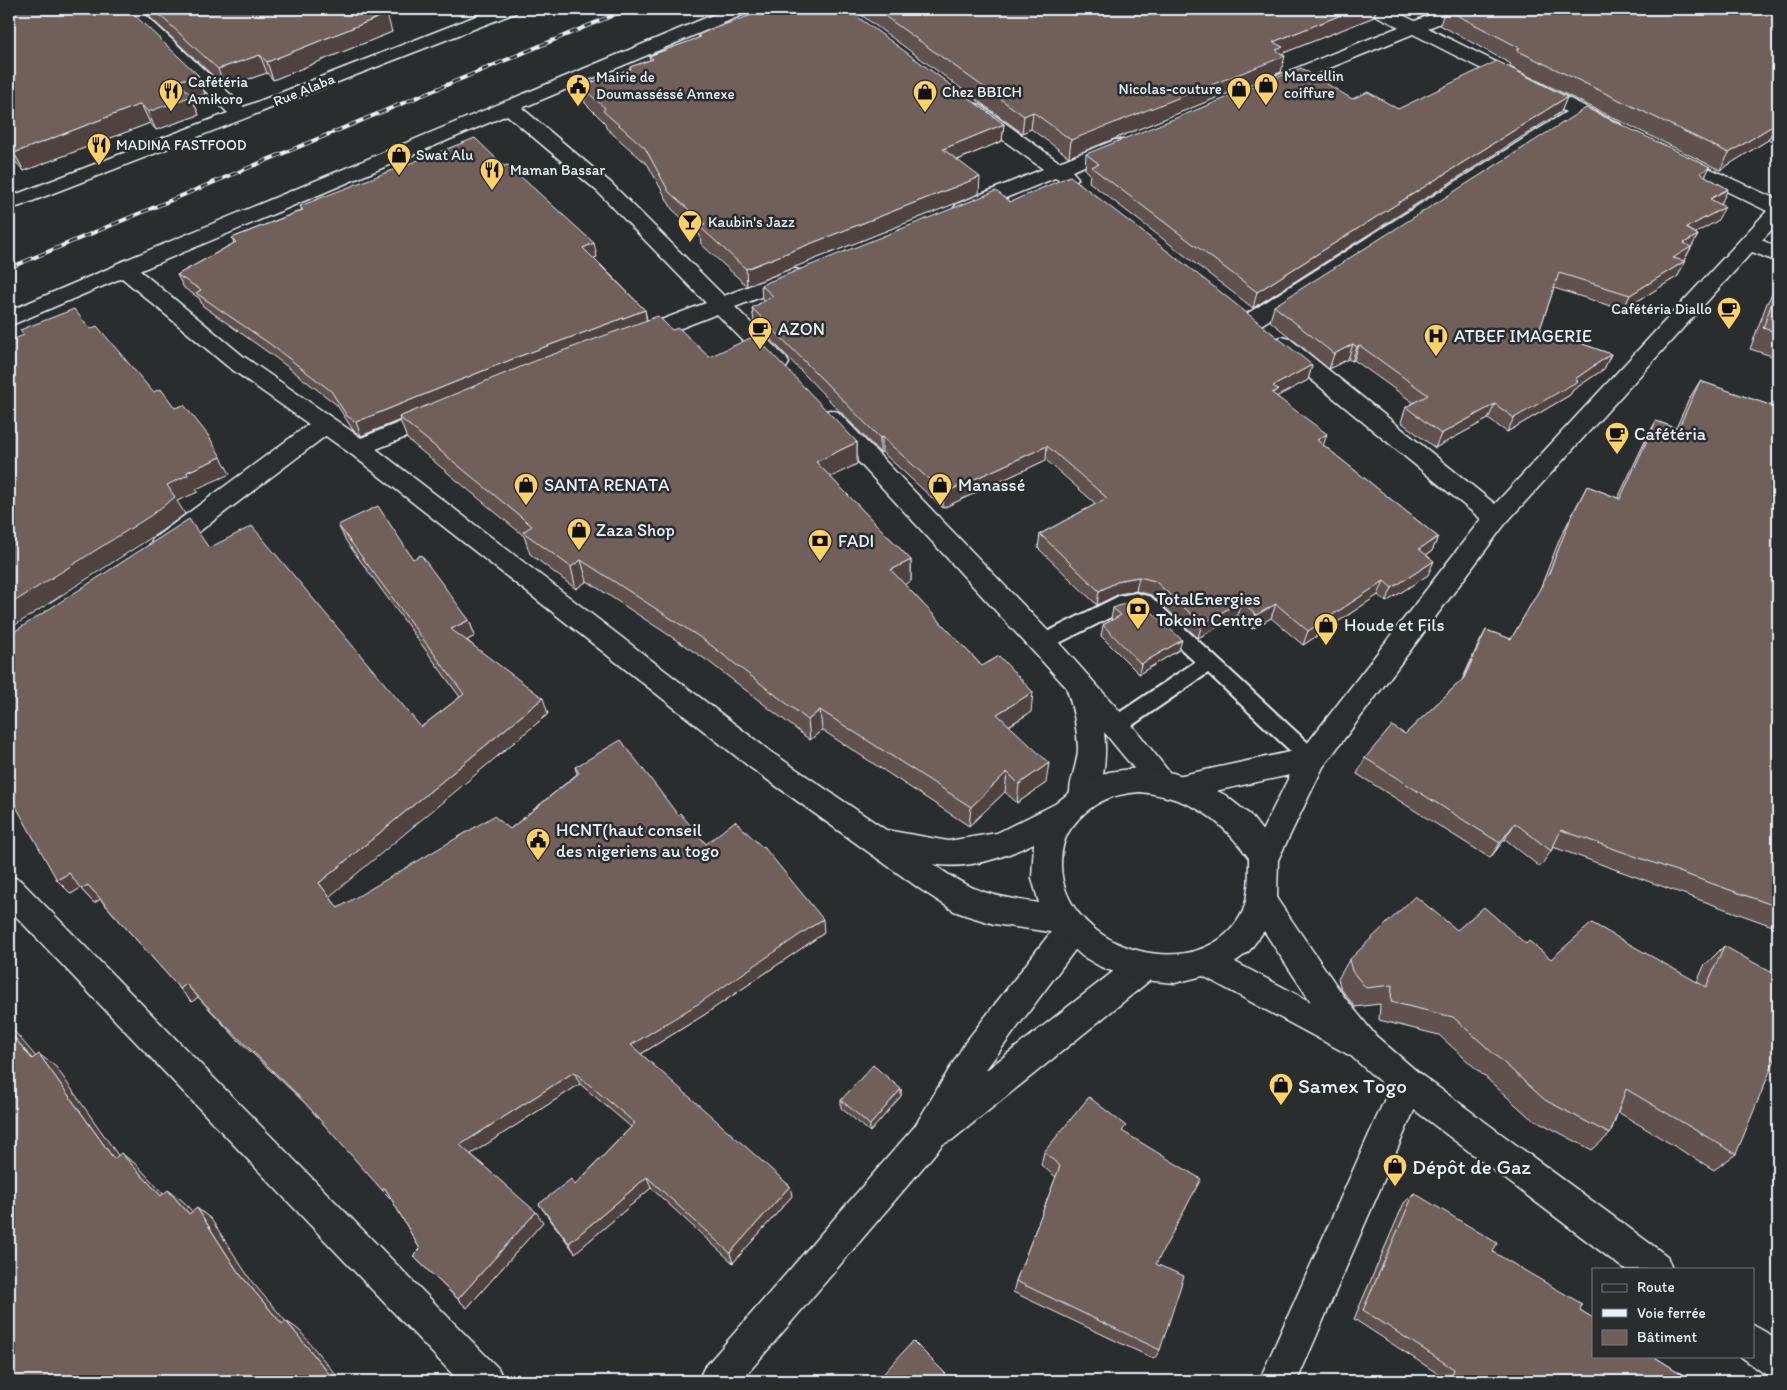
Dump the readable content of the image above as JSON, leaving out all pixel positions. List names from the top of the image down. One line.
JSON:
{"streets":{"street":["Rue Alaba"]},"places":{"shop":["Marcellin coiffure","Nicolas-couture","Chez BBICH","Swat Alu","SANTA RENATA","Manassé","Zaza Shop","Houde et Fils","Samex Togo","Dépôt de Gaz"],"public building":["Mairie de Doumasséssé Annexe","HCNT(haut conseil des nigeriens au togo"],"restaurant":["Cafétéria Amikoro","MADINA FASTFOOD","Maman Bassar"],"bar":["Kaubin's Jazz"],"cafe":["Cafétéria Diallo","AZON","Cafétéria"],"hospital":["ATBEF IMAGERIE"],"bank":["FADI","TotalEnergies Tokoin Centre"]},"legend":["Route","Voie ferrée","Bâtiment"]}
